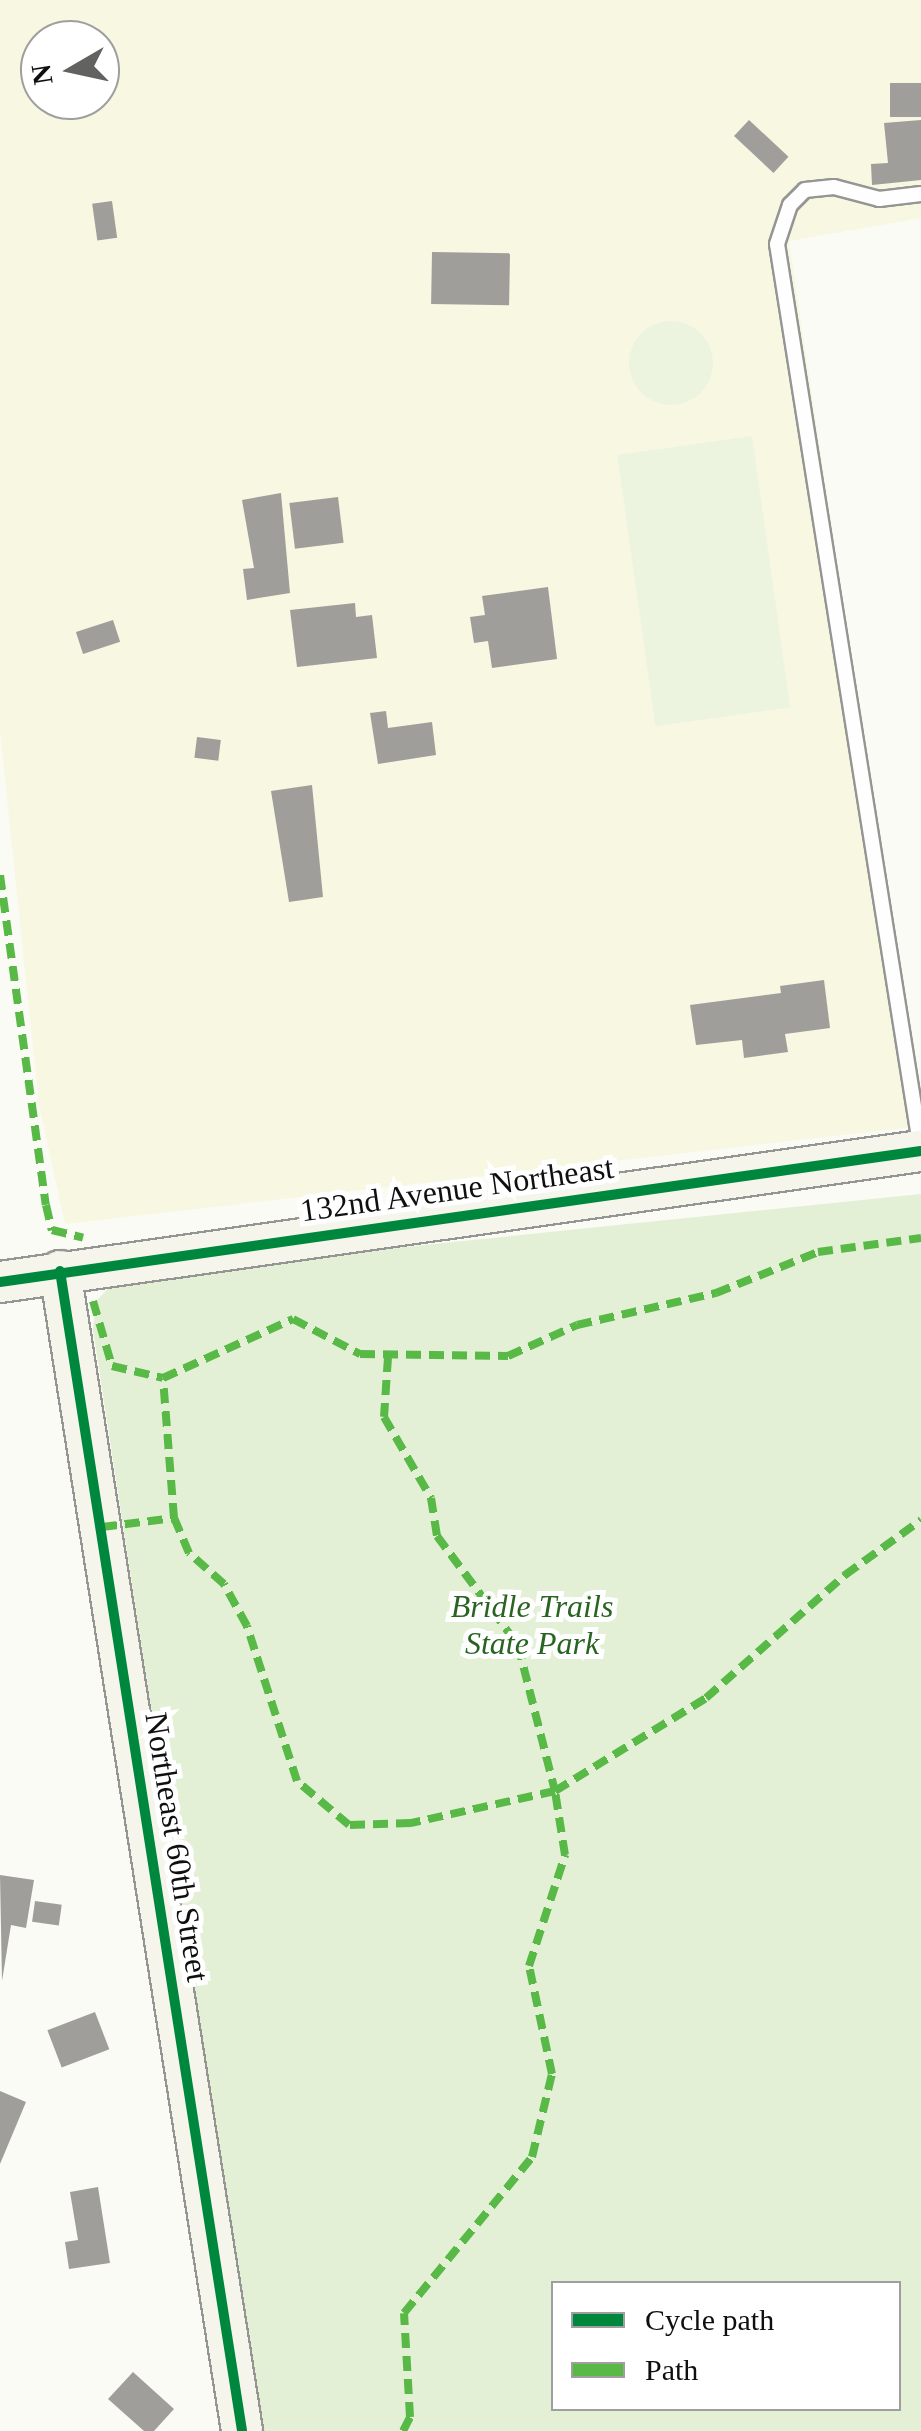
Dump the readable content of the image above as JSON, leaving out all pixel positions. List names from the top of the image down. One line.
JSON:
{"streets":{"street":["132nd Avenue Northeast","Northeast 60th Street"]},"crossings":[["132nd Avenue Northeast","Northeast 60th Street"]],"parks":["Bridle Trails State Park"],"legend":["Cycle path","Path"],"north":"left"}
